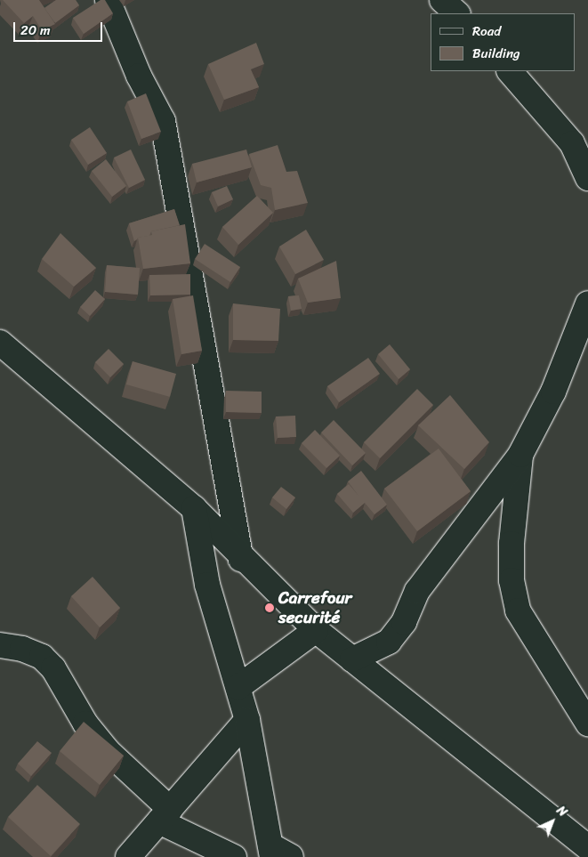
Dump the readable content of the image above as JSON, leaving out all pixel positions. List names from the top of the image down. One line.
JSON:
{"places":["Carrefour securité"],"legend":["Road","Building"],"scale_bar":"20 m","north":"top right"}
